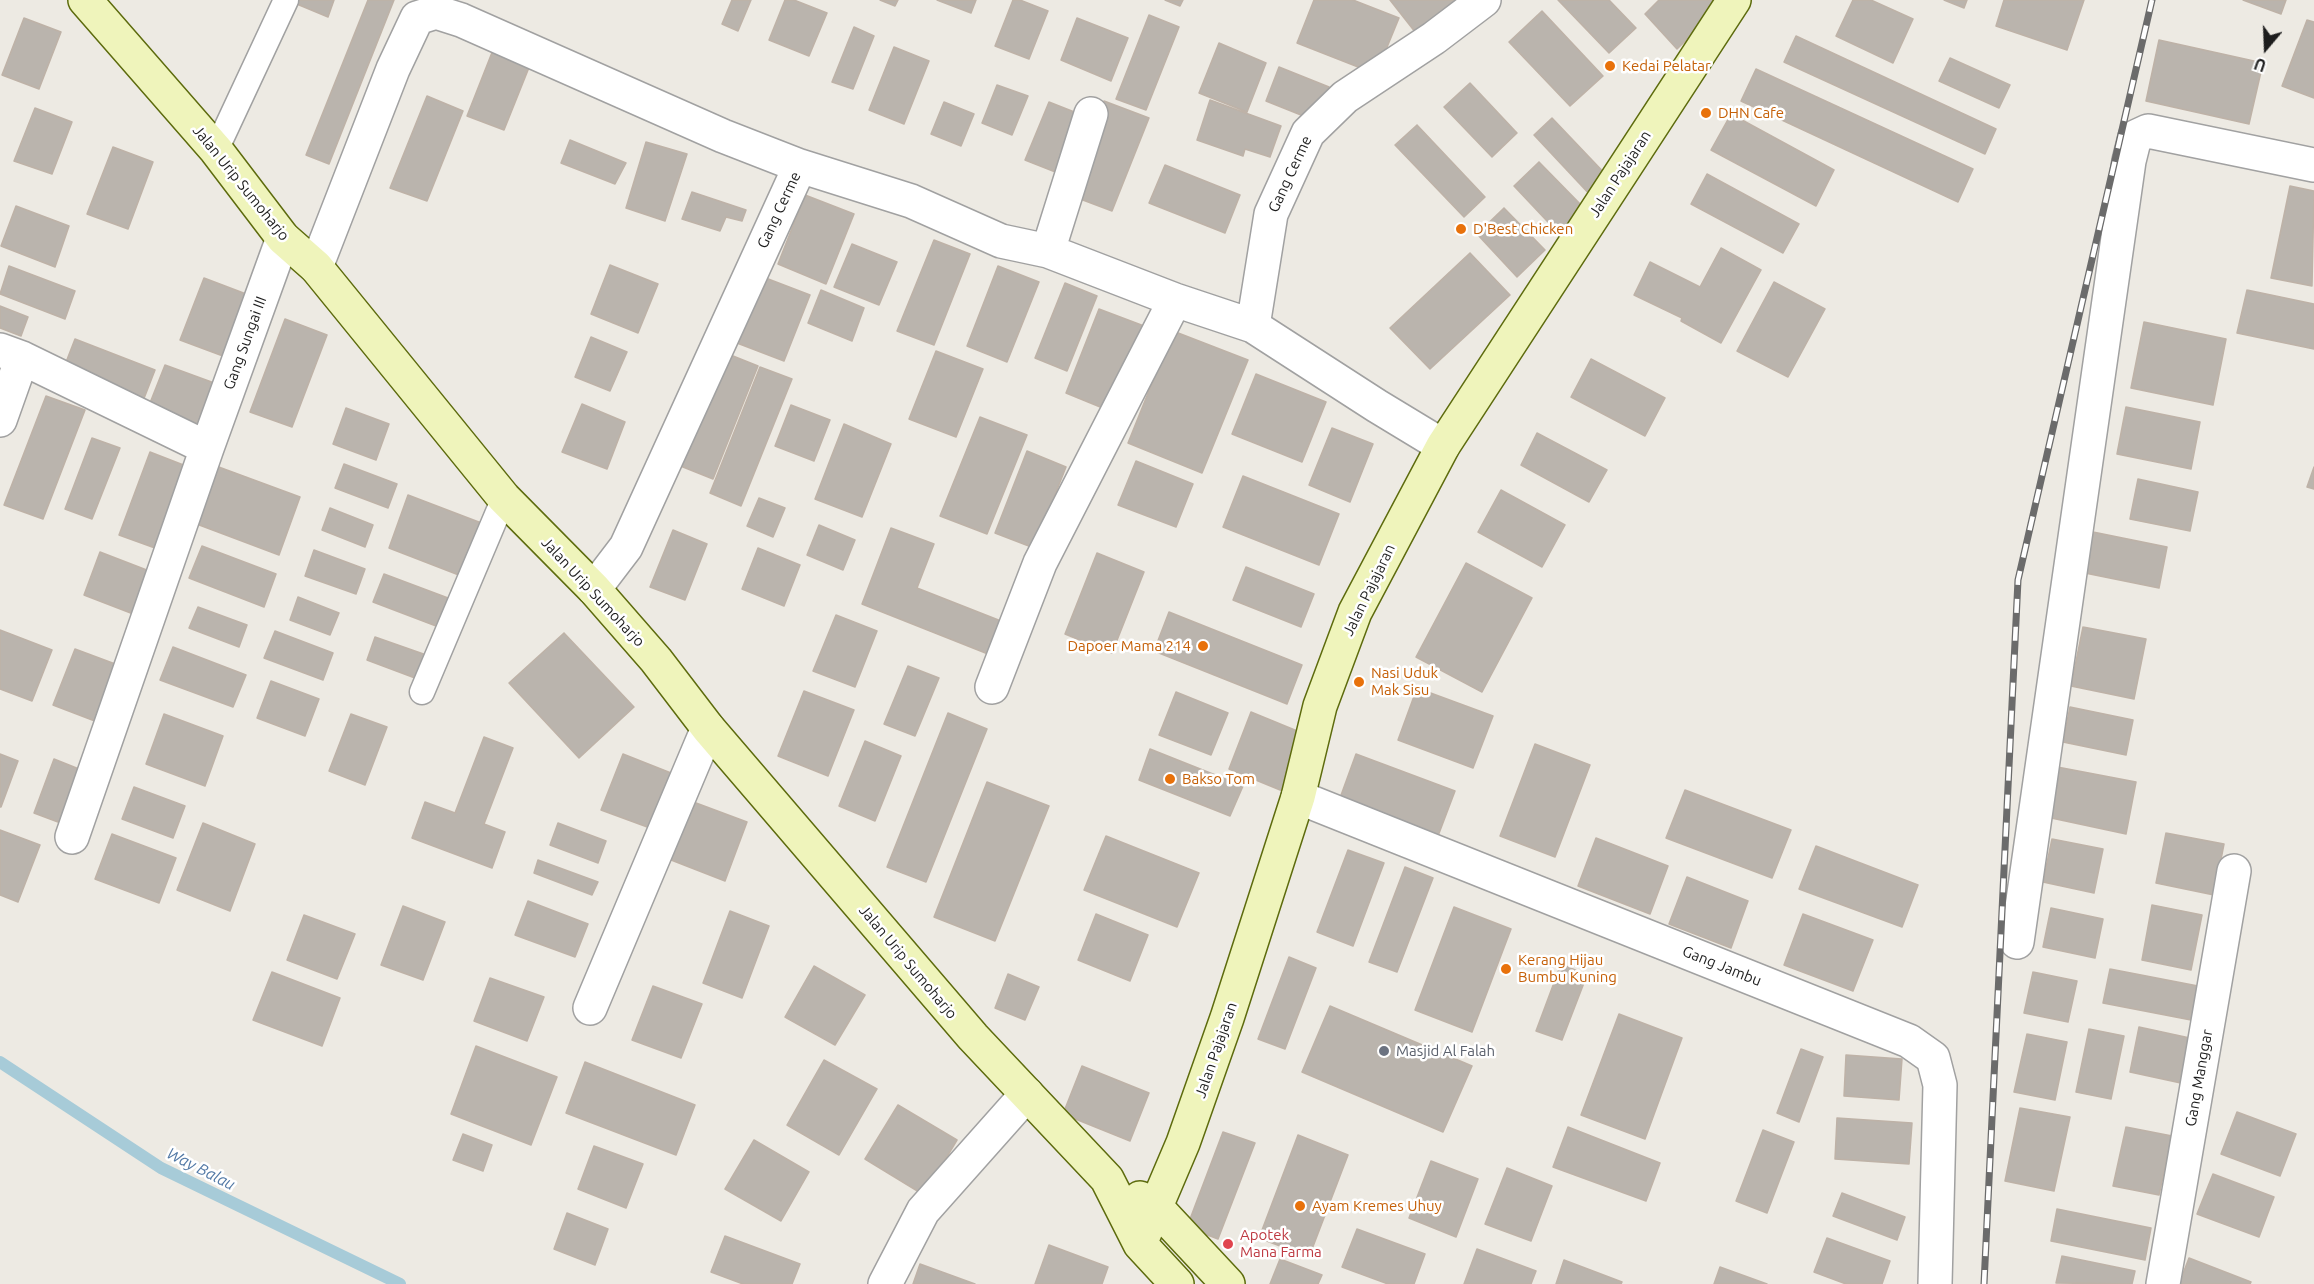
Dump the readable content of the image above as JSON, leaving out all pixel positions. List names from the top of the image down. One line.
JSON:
{"streets":{"main road":["Jalan Pajajaran","Jalan Urip Sumoharjo"],"street":["Gang Cerme","Gang Sungai III","Gang Jambu","Gang Manggar"]},"crossings":[["Gang Cerme","Jalan Pajajaran"],["Gang Cerme","Jalan Urip Sumoharjo"],["Jalan Pajajaran","Jalan Urip Sumoharjo"],["Jalan Pajajaran","Gang Jambu"],["Jalan Urip Sumoharjo","Gang Sungai III"]],"water":["Way Balau"],"places":["Kedai Pelatar","DHN Cafe","D'Best Chicken","Dapoer Mama 214","Nasi Uduk Mak Sisu","Bakso Tom","Kerang Hijau Bumbu Kuning","Masjid Al Falah","Ayam Kremes Uhuy","Apotek Mana Farma"],"north":"bottom"}
